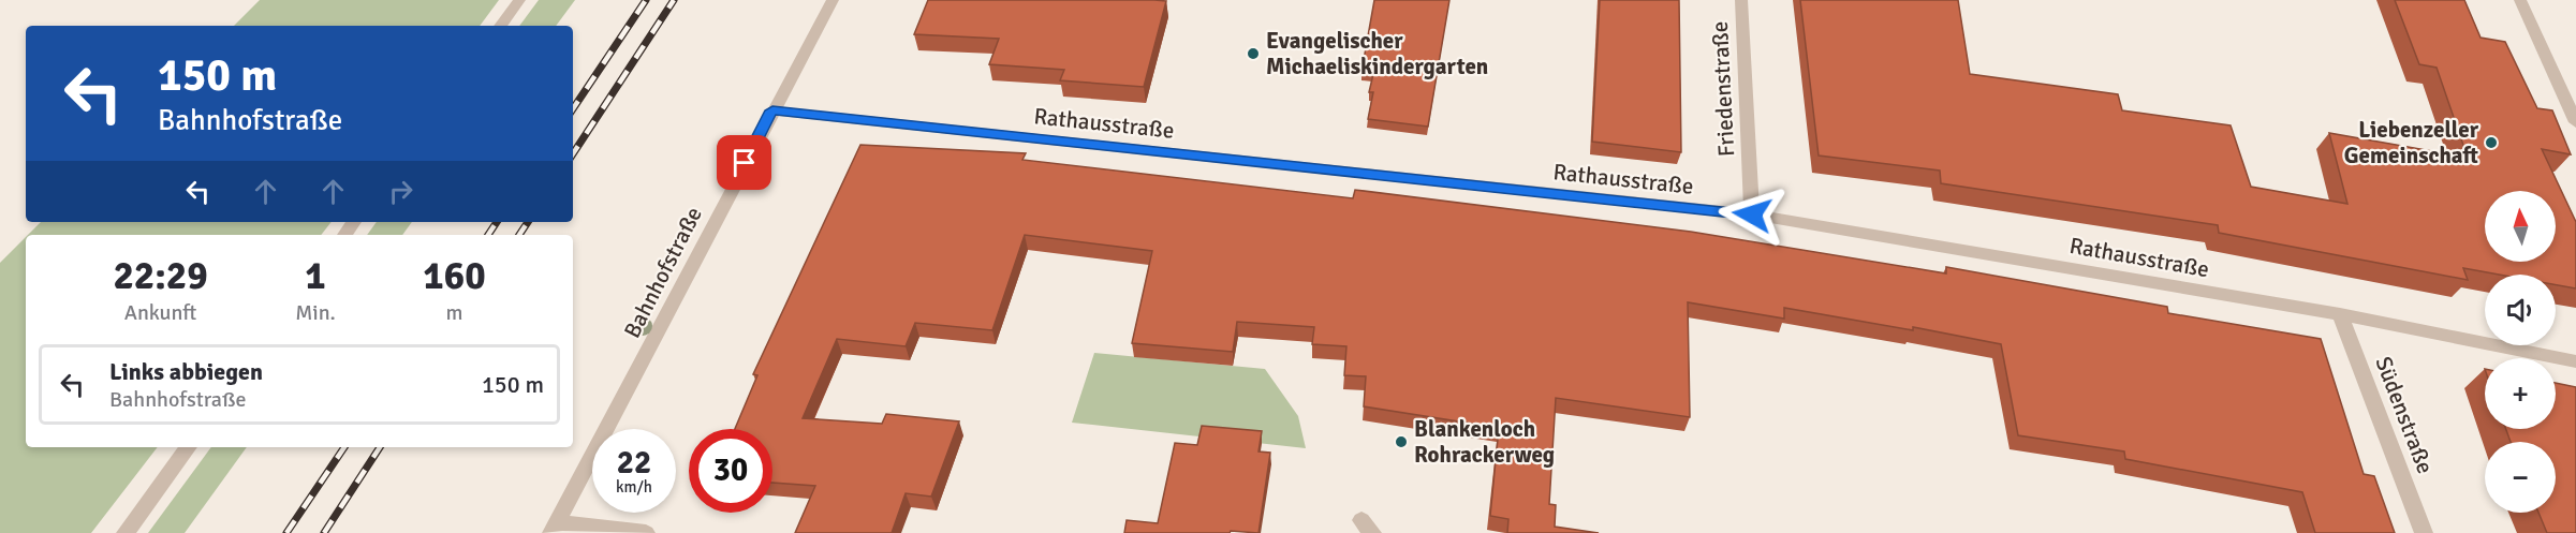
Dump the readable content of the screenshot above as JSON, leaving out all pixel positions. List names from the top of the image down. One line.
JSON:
{"streets":{"street":["Friedenstraße","Rathausstraße","Bahnhofstraße","Südenstraße"]},"crossings":[["Friedenstraße","Rathausstraße"],["Rathausstraße","Bahnhofstraße"],["Rathausstraße","Südenstraße"]],"places":["Evangelischer Michaeliskindergarten","Liebenzeller Gemeinschaft","Blankenloch Rohrackerweg"],"north":"top","page":{"turn":["150 m","Bahnhofstraße"],"map_buttons":["+","−"],"eta":["22:29","Ankunft","1","Min.","160","m"],"list":[{"name":"Links abbiegen","note":"Bahnhofstraße","value":"150 m"}],"speed":"22 km/h","limit":"30"}}
